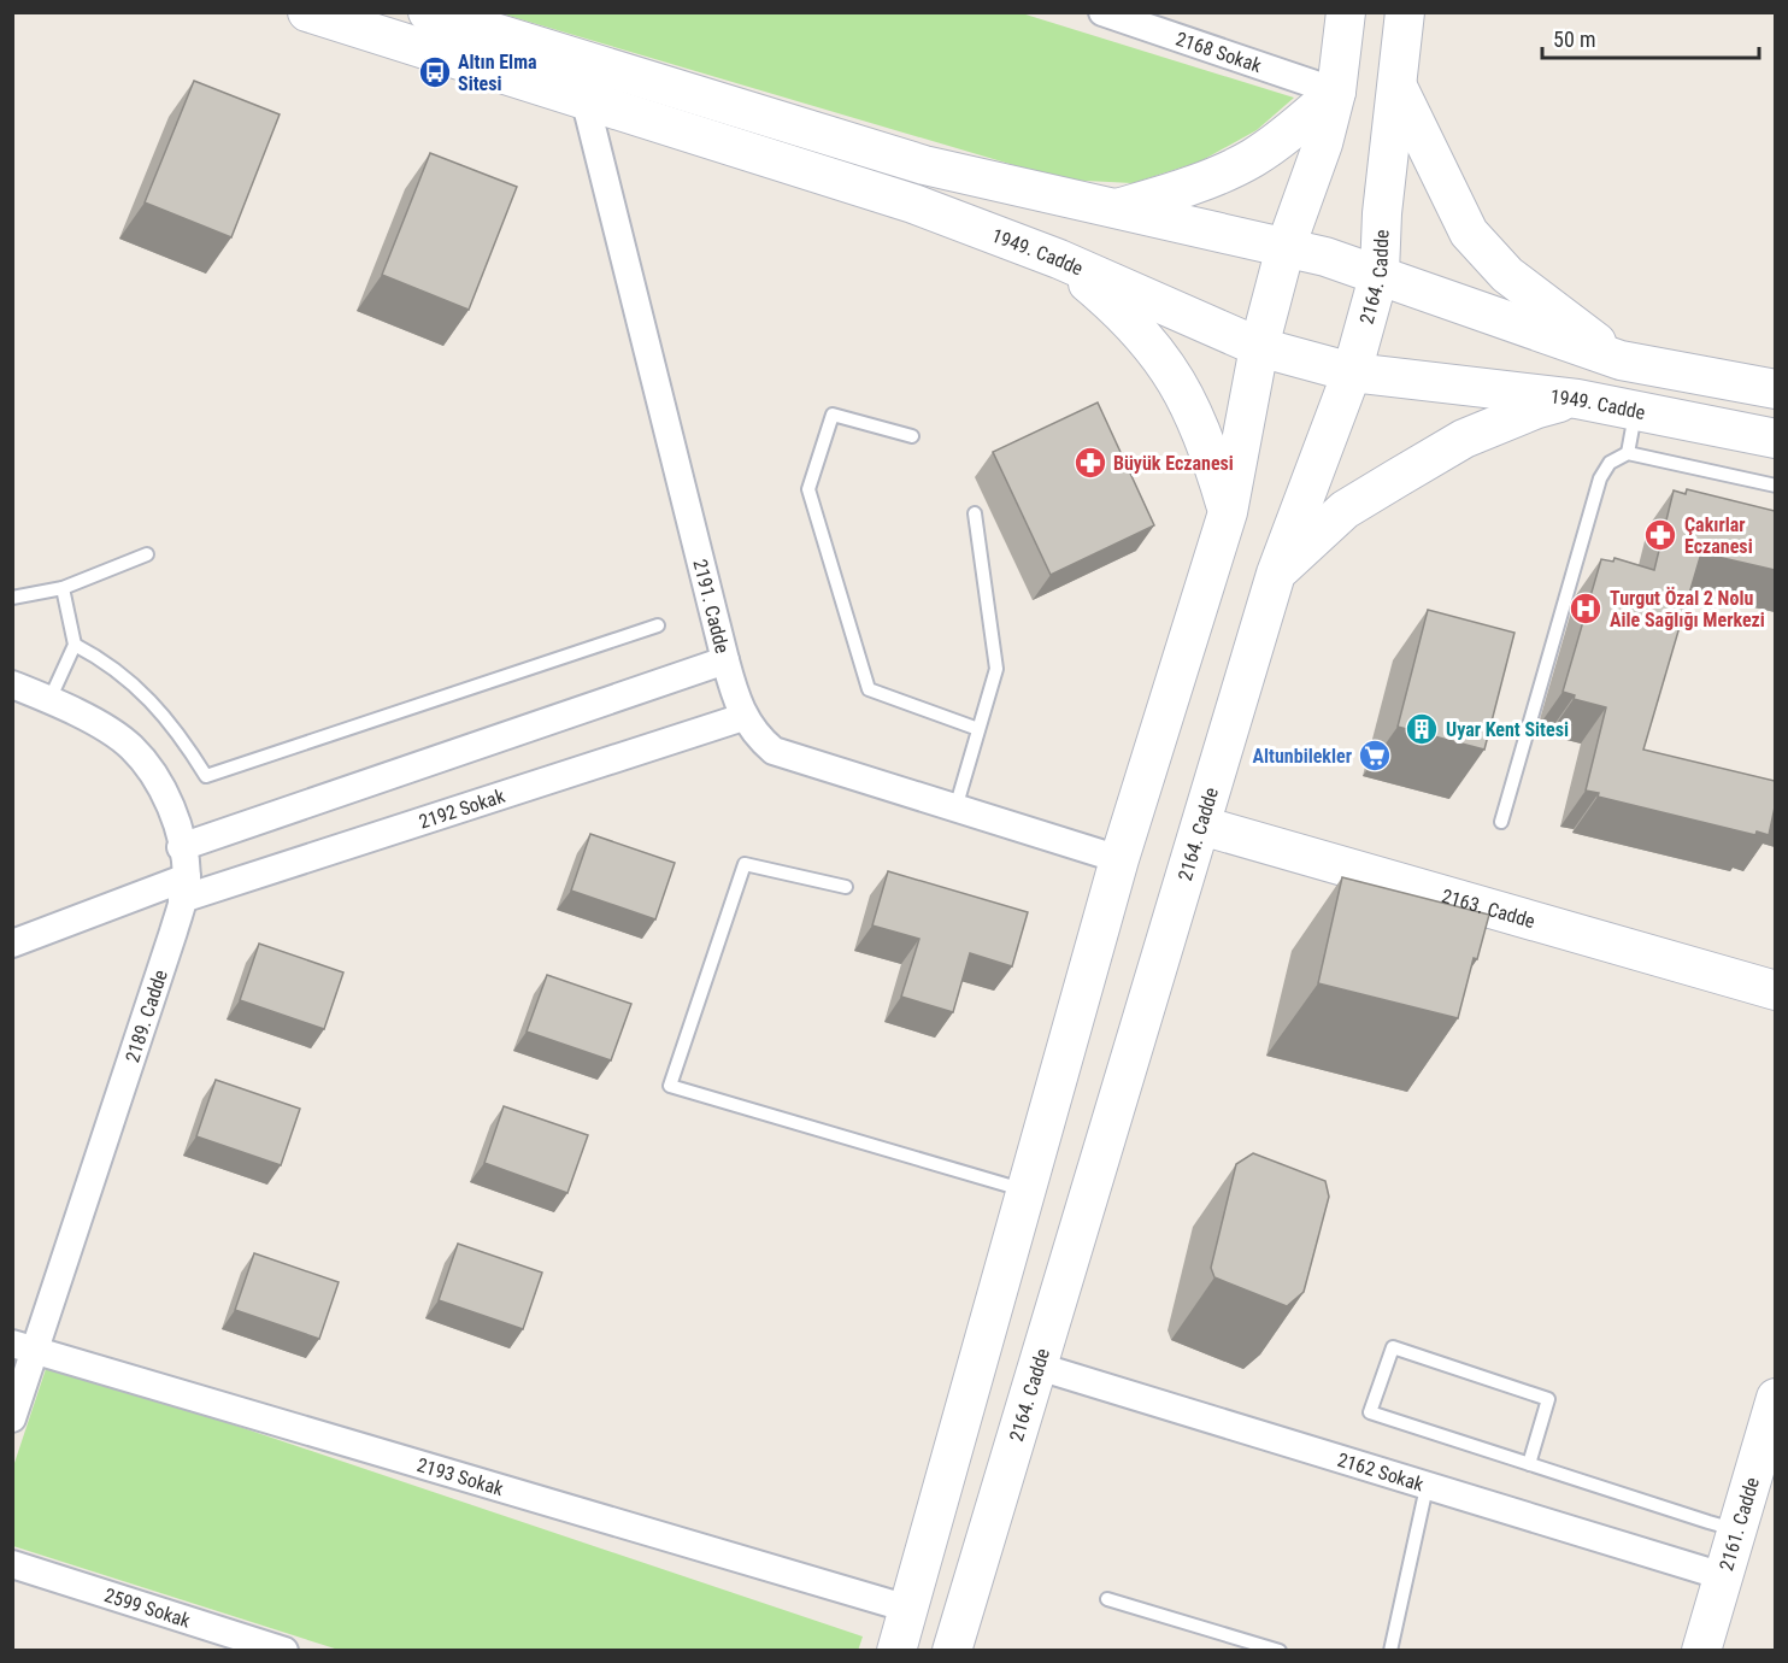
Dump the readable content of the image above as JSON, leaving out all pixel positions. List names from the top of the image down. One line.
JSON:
{"streets":{"street":["2168 Sokak","1949. Cadde","2164. Cadde","2191. Cadde","2192 Sokak","2163. Cadde","2189. Cadde","2162 Sokak","2193 Sokak","2161. Cadde","2599 Sokak"]},"crossings":[["1949. Cadde","2164. Cadde"],["1949. Cadde","2191. Cadde"],["2164. Cadde","2163. Cadde"],["2164. Cadde","2162 Sokak"],["2191. Cadde","2192 Sokak"],["2192 Sokak","2189. Cadde"],["2189. Cadde","2193 Sokak"],["2162 Sokak","2161. Cadde"]],"places":{"bus stop":["Altın Elma Sitesi"],"pharmacy":["Büyük Eczanesi","Çakırlar Eczanesi"],"hospital":["Turgut Özal 2 Nolu Aile Sağlığı Merkezi"],"building":["Uyar Kent Sitesi"],"supermarket":["Altunbilekler"]},"scale_bar":"50 m"}
